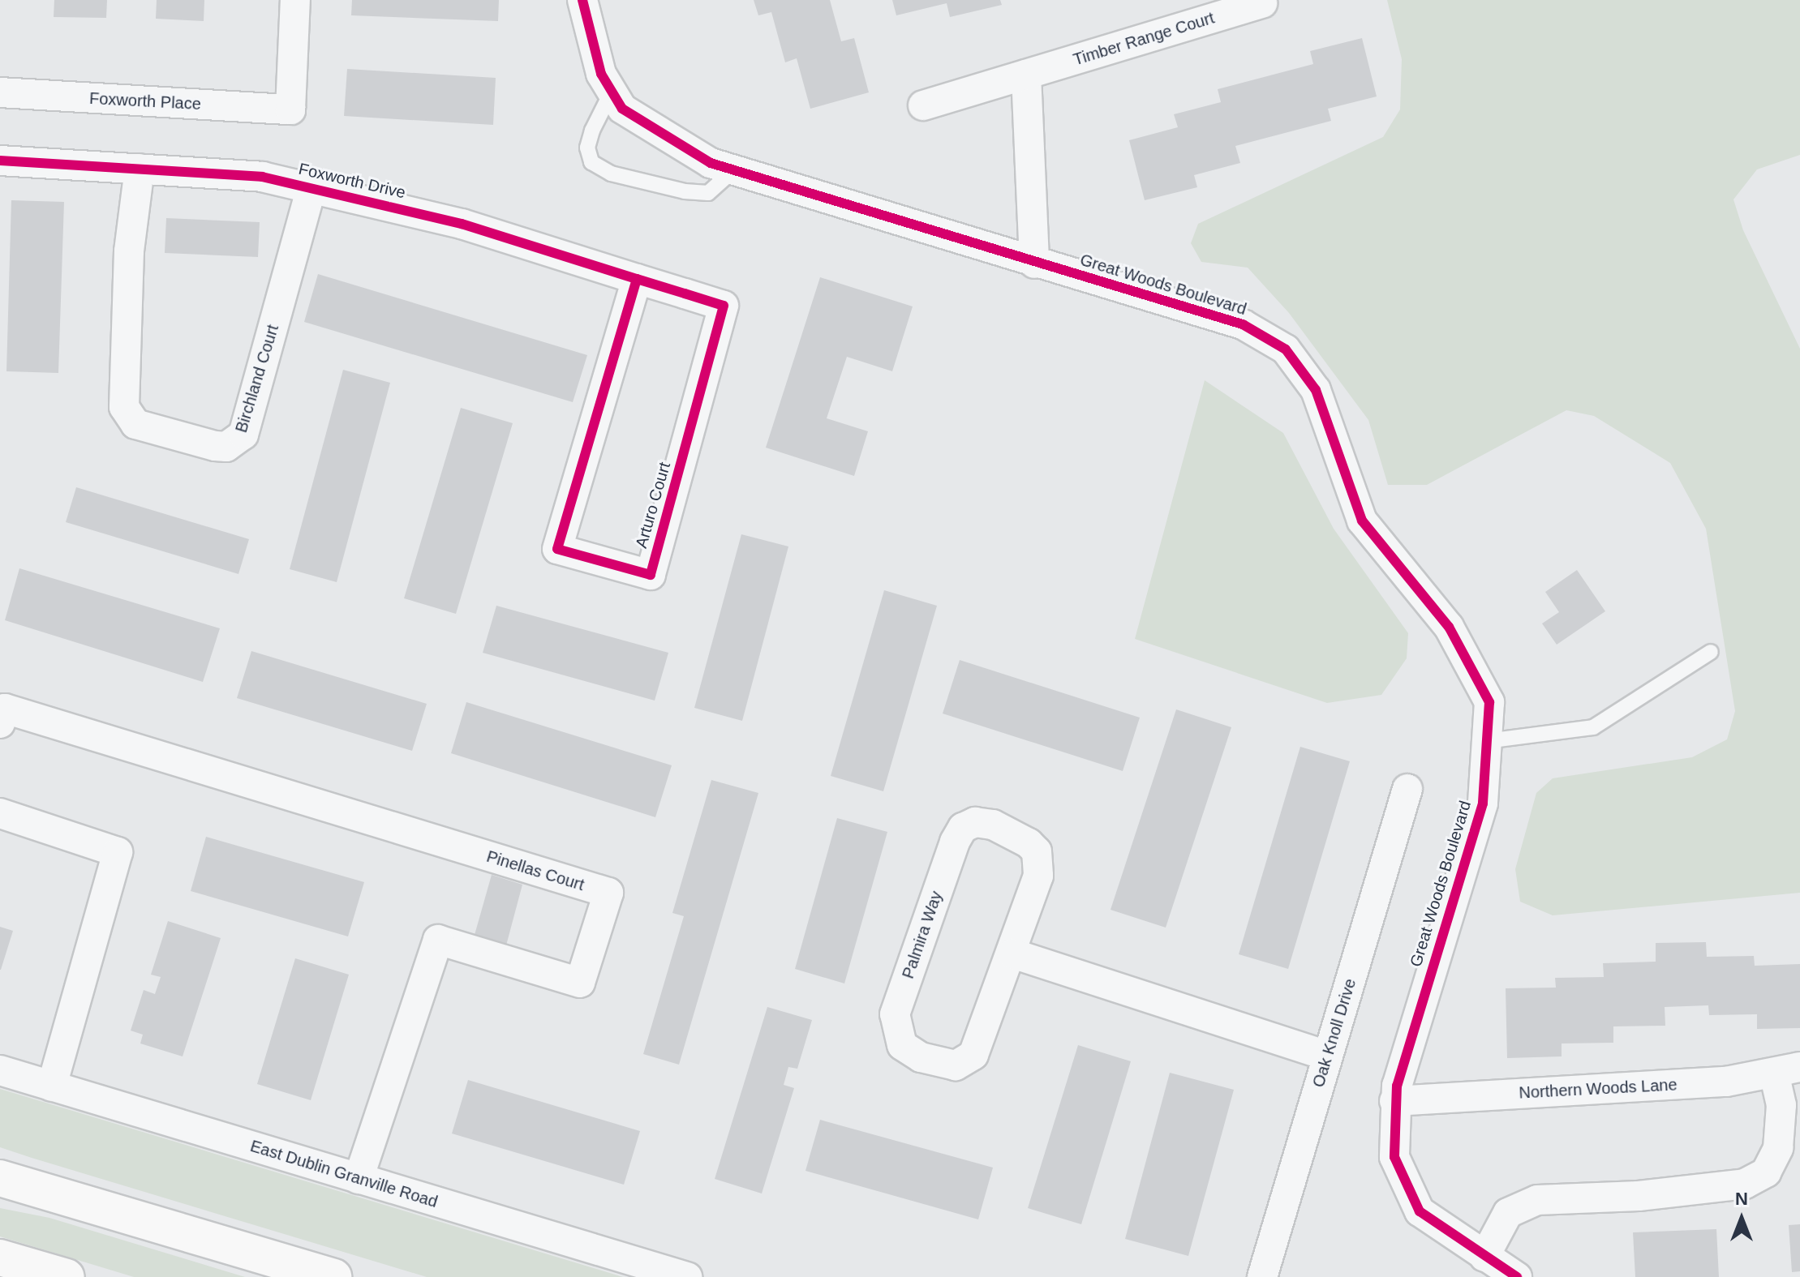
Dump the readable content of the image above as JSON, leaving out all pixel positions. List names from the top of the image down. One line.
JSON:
{"streets":{"street":["Timber Range Court","Foxworth Place","Foxworth Drive","Great Woods Boulevard","Birchland Court","Arturo Court","Pinellas Court","Palmira Way","Oak Knoll Drive","Northern Woods Lane","East Dublin Granville Road"]},"crossings":[["Foxworth Drive","Birchland Court"],["Foxworth Drive","Arturo Court"],["Great Woods Boulevard","Northern Woods Lane"],["Pinellas Court","East Dublin Granville Road"]],"north":"top"}
